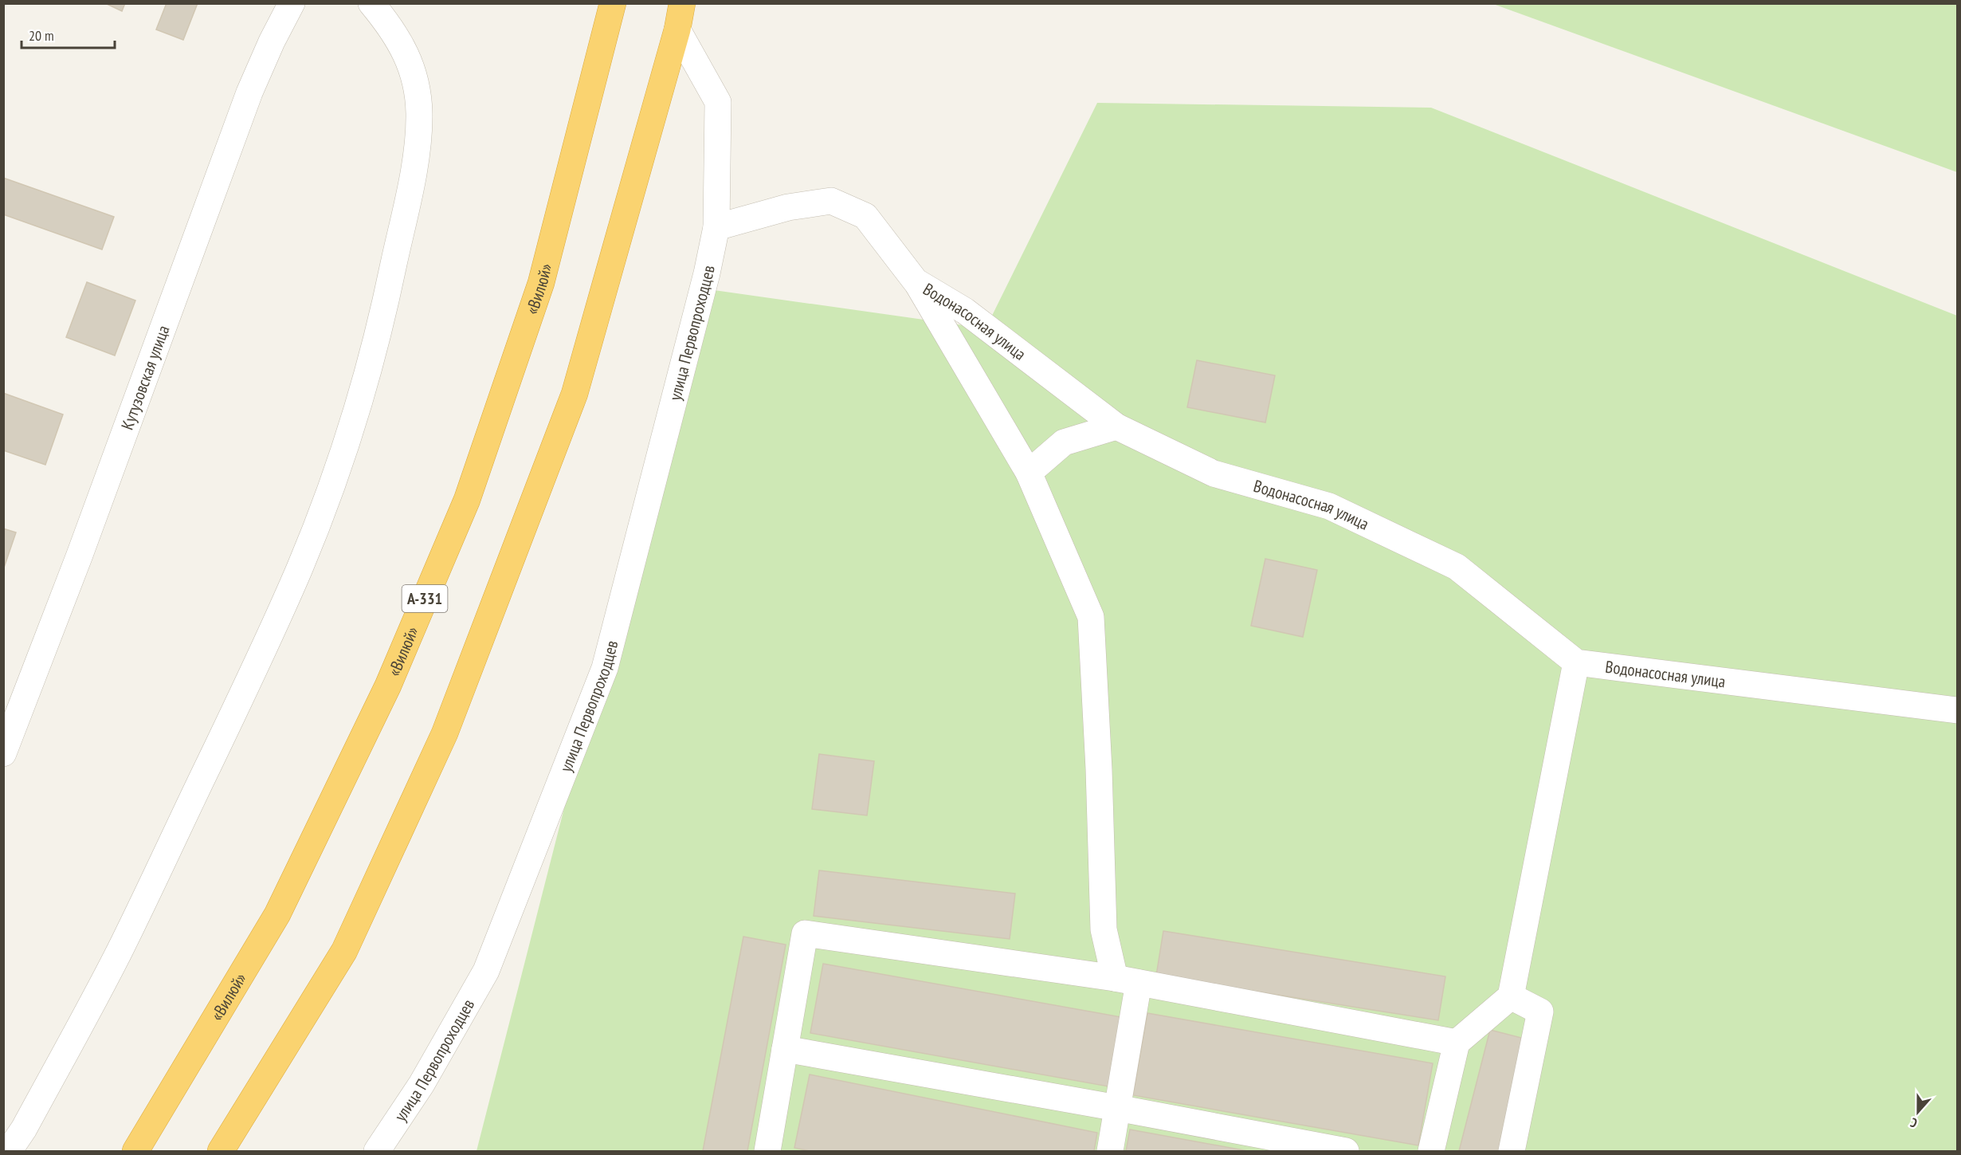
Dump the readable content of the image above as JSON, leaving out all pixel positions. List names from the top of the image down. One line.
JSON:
{"streets":{"highway":["«Вилюй»","А-331"],"street":["Водонасосная улица","улица Первопроходцев","Кутузовская улица"]},"crossings":[["Водонасосная улица","улица Первопроходцев"]],"scale_bar":"20 m","north":"bottom"}
